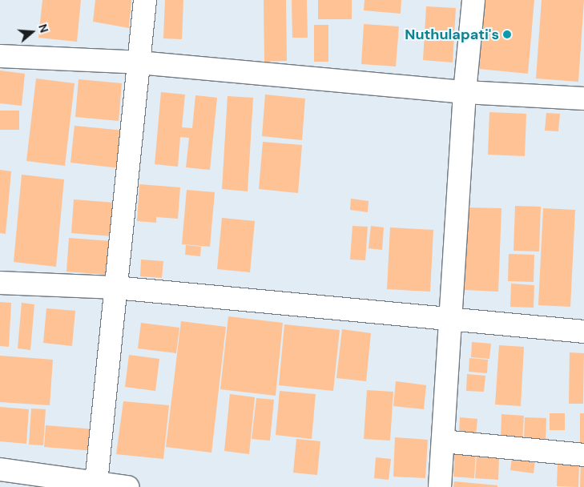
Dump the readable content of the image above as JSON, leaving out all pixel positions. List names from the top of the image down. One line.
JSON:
{"places":["Nuthulapati's"],"north":"right"}
